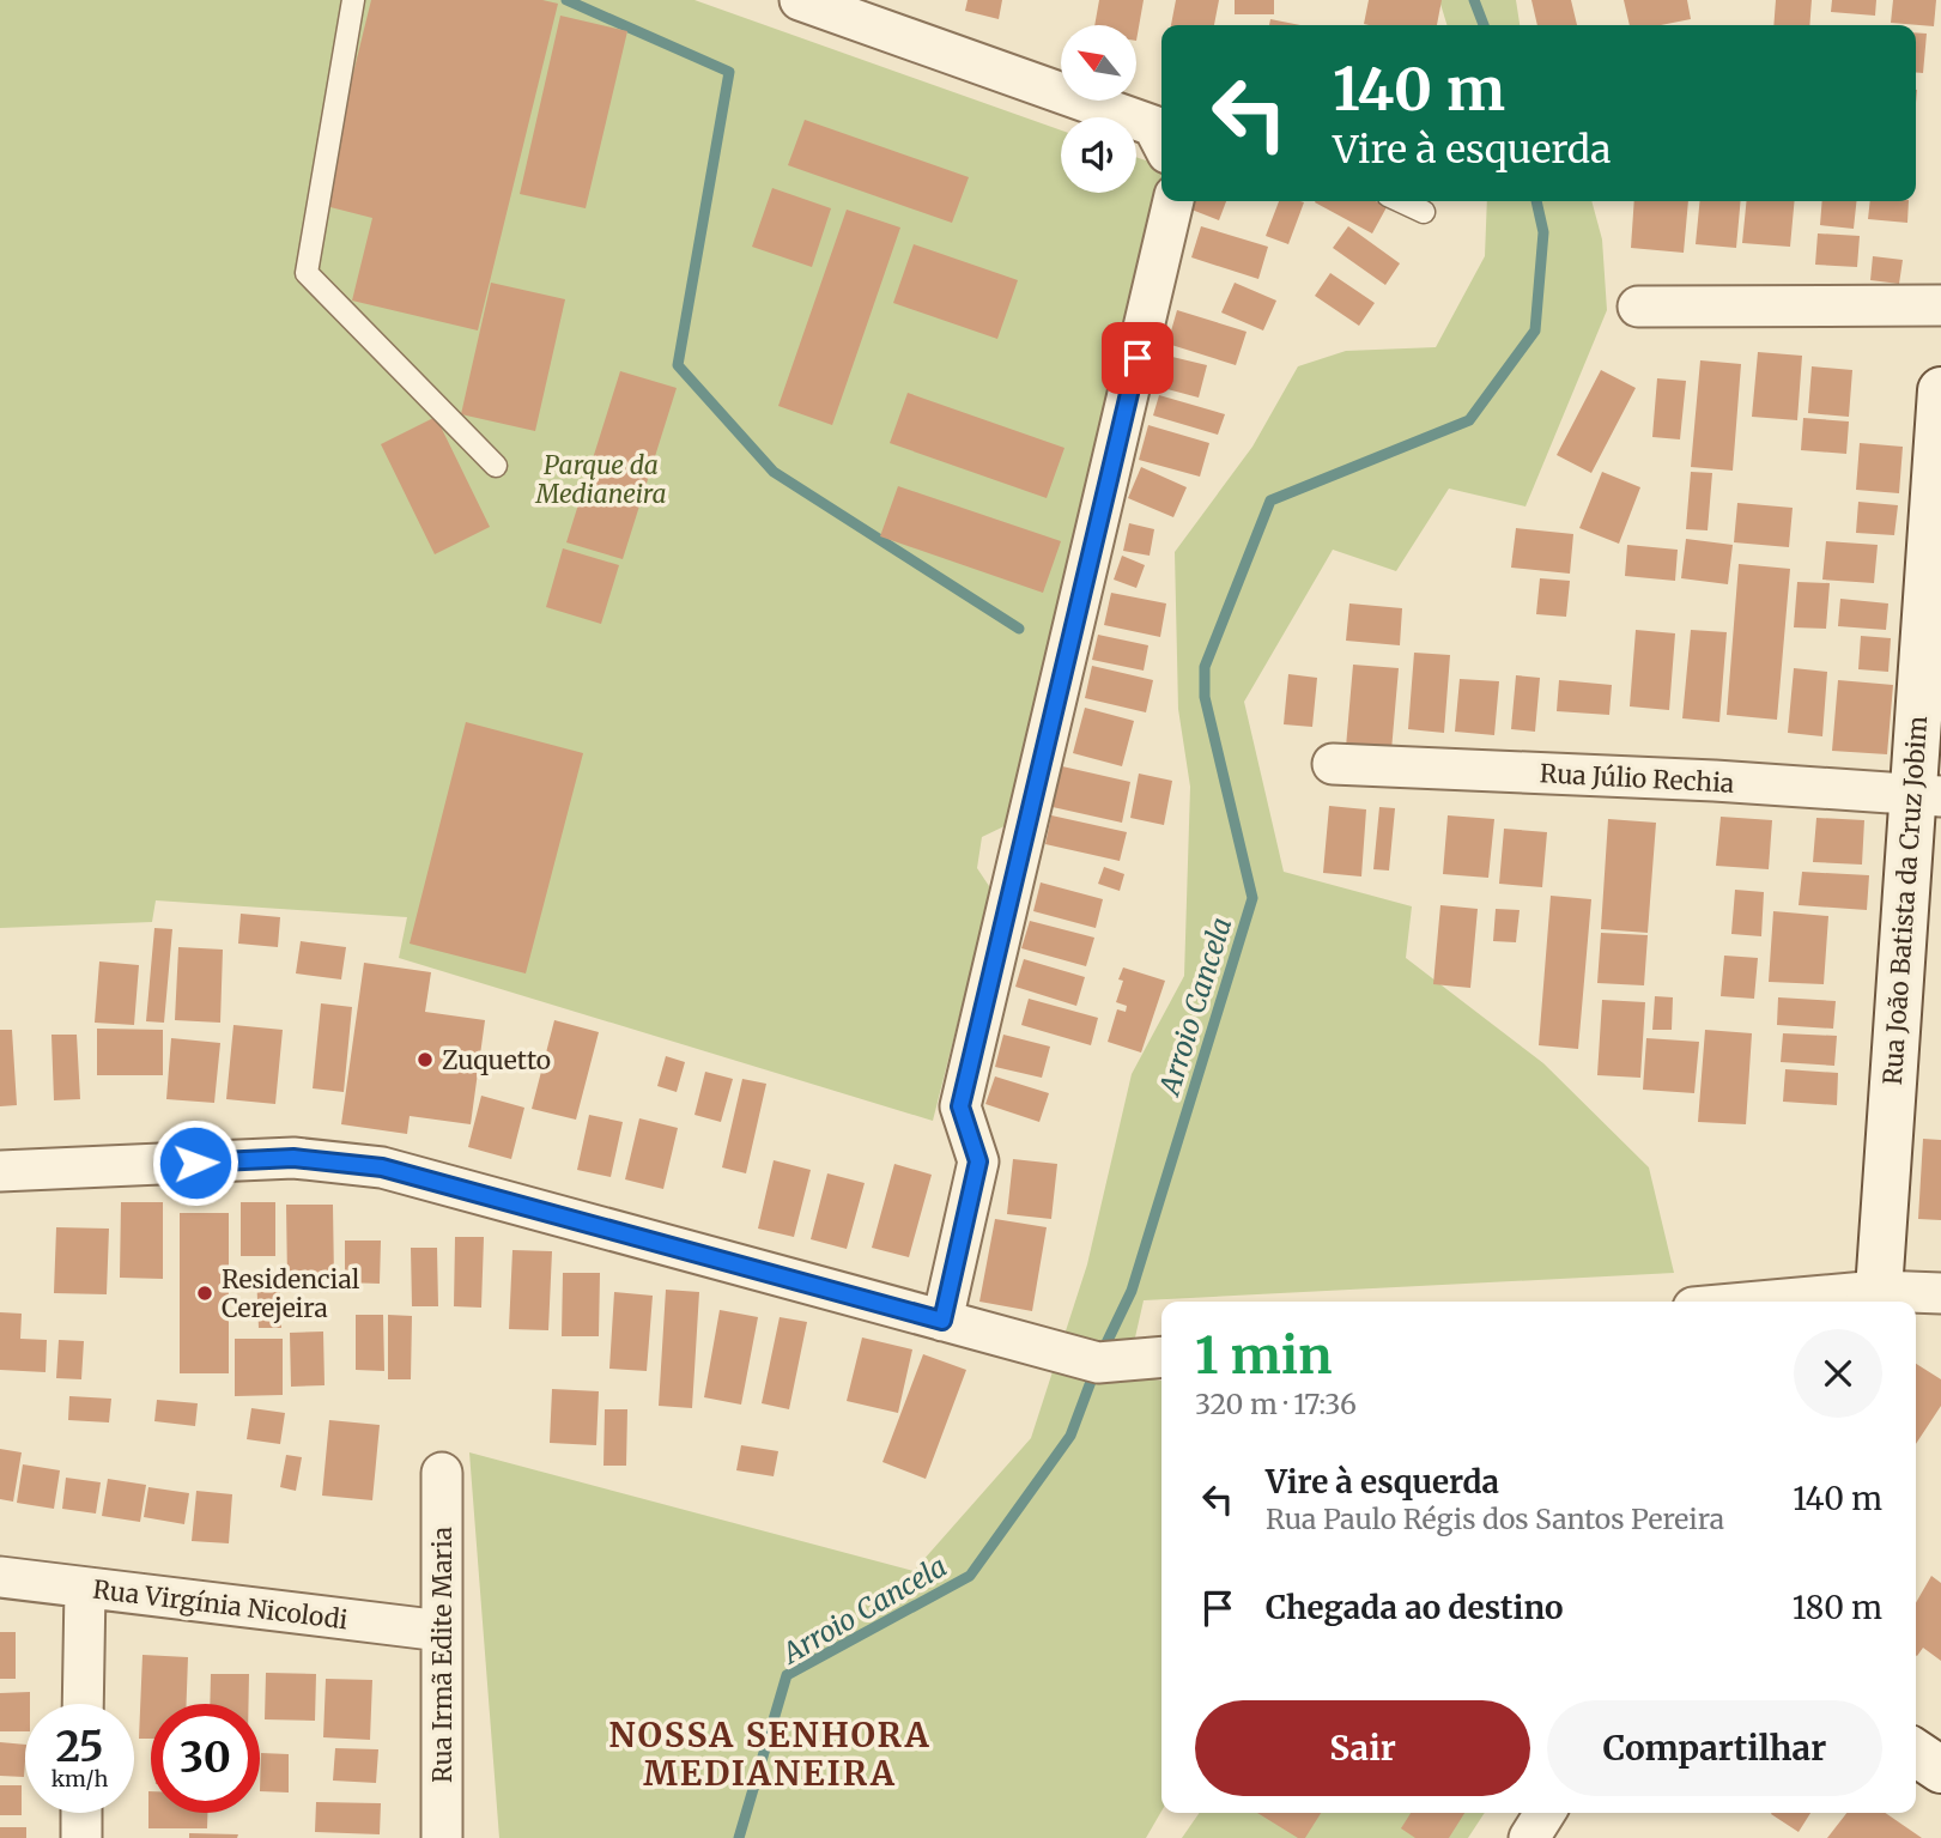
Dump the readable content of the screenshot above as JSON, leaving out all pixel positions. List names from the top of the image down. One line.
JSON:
{"streets":{"street":["Rua Júlio Rechia","Rua João Batista da Cruz Jobim","Rua Virgínia Nicolodi","Rua Irmã Edite Maria"]},"crossings":[["Rua Júlio Rechia","Rua João Batista da Cruz Jobim"],["Rua Virgínia Nicolodi","Rua Irmã Edite Maria"]],"districts":["NOSSA SENHORA MEDIANEIRA"],"water":["Arroio Cancela"],"parks":["Parque da Medianeira"],"places":["Zuquetto","Residencial Cerejeira"],"north":"top left","page":{"turn":["140 m","Vire à esquerda"],"heading":["1 min","320 m · 17:36"],"list":[{"name":"Vire à esquerda","note":"Rua Paulo Régis dos Santos Pereira","value":"140 m"},{"name":"Chegada ao destino","value":"180 m"}],"buttons":["Sair","Compartilhar"],"speed":"25 km/h","limit":"30"}}
